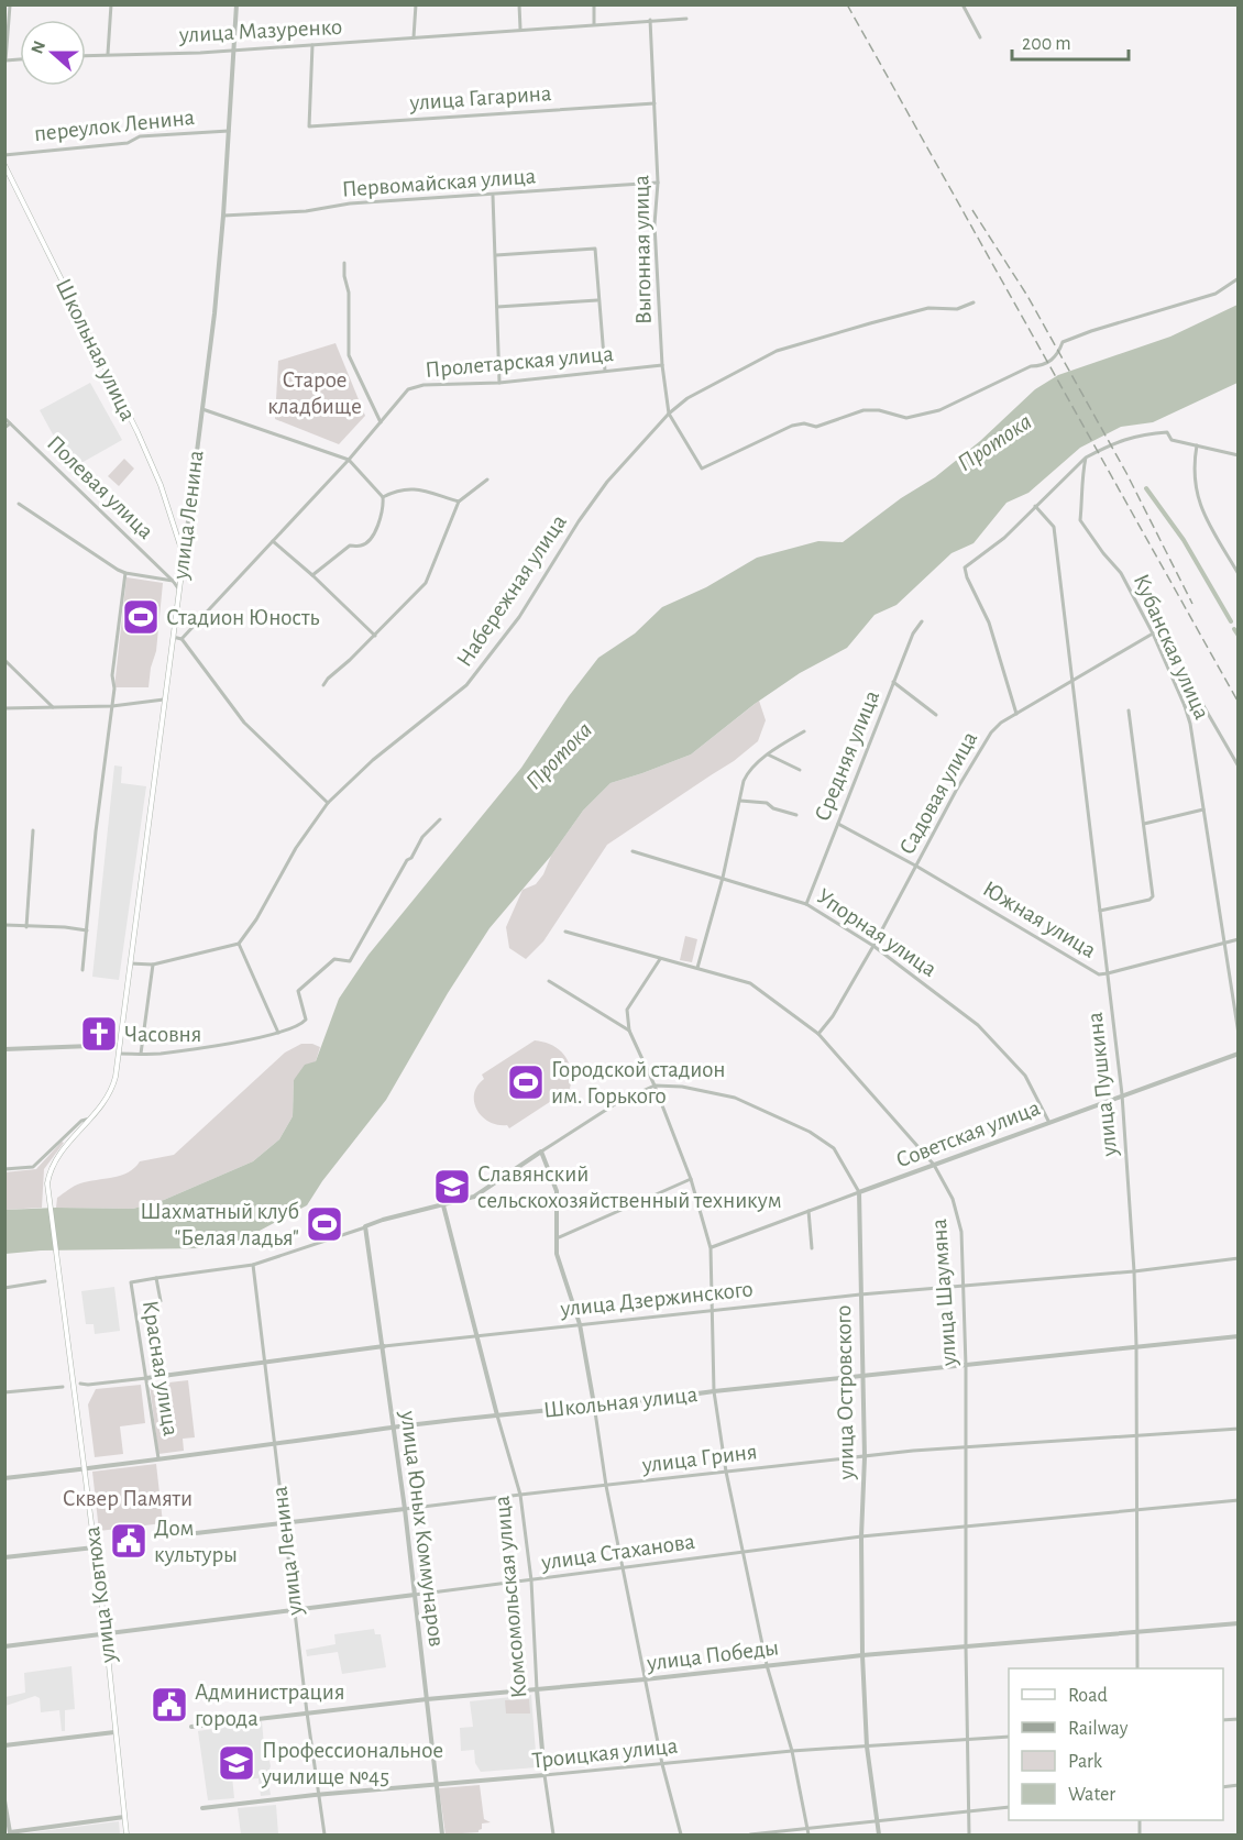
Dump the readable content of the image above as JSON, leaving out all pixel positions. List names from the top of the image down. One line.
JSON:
{"streets":{"main road":["Школьная улица","улица Ленина","улица Ковтюха"],"street":["улица Мазуренко","улица Гагарина","переулок Ленина","Первомайская улица","Выгонная улица","Пролетарская улица","Полевая улица","Набережная улица","Кубанская улица","Средняя улица","Садовая улица","Южная улица","Упорная улица","улица Пушкина","Советская улица","улица Шаумяна","улица Дзержинского","Красная улица","улица Островского","улица Гриня","улица Юных Коммунаров","улица Стаханова","Комсомольская улица","улица Победы","Троицкая улица"]},"crossings":[["улица Мазуренко","улица Гагарина"],["улица Мазуренко","Выгонная улица"],["улица Мазуренко","улица Ленина"],["улица Гагарина","Выгонная улица"],["переулок Ленина","улица Ленина"],["Первомайская улица","Выгонная улица"],["Первомайская улица","улица Ленина"],["Выгонная улица","Пролетарская улица"],["Выгонная улица","Набережная улица"],["Школьная улица","улица Ленина"],["Школьная улица","улица Пушкина"],["Школьная улица","улица Шаумяна"],["Школьная улица","Красная улица"],["Школьная улица","улица Островского"],["Школьная улица","улица Юных Коммунаров"],["Школьная улица","улица Ковтюха"],["Школьная улица","Комсомольская улица"],["Полевая улица","улица Ленина"],["улица Ленина","улица Дзержинского"],["улица Ленина","улица Гриня"],["улица Ленина","улица Стаханова"],["улица Ленина","улица Ковтюха"],["улица Ленина","улица Победы"],["улица Ленина","Троицкая улица"],["Кубанская улица","Садовая улица"],["Кубанская улица","Южная улица"],["Средняя улица","Южная улица"],["Средняя улица","Упорная улица"],["Садовая улица","Южная улица"],["Садовая улица","Упорная улица"],["Садовая улица","улица Пушкина"],["Садовая улица","улица Шаумяна"],["Южная улица","улица Пушкина"],["Упорная улица","Советская улица"],["улица Пушкина","Советская улица"],["улица Пушкина","улица Дзержинского"],["улица Пушкина","улица Гриня"],["улица Пушкина","улица Стаханова"],["улица Пушкина","улица Победы"],["Советская улица","улица Шаумяна"],["Советская улица","улица Островского"],["улица Шаумяна","улица Дзержинского"],["улица Шаумяна","улица Гриня"],["улица Шаумяна","улица Стаханова"],["улица Шаумяна","улица Победы"],["улица Шаумяна","Троицкая улица"],["улица Дзержинского","Красная улица"],["улица Дзержинского","улица Островского"],["улица Дзержинского","улица Юных Коммунаров"],["улица Дзержинского","Комсомольская улица"],["улица Островского","улица Гриня"],["улица Островского","улица Стаханова"],["улица Островского","улица Победы"],["улица Островского","Троицкая улица"],["улица Гриня","улица Юных Коммунаров"],["улица Гриня","Комсомольская улица"],["улица Юных Коммунаров","улица Стаханова"],["улица Юных Коммунаров","улица Победы"],["улица Юных Коммунаров","Троицкая улица"],["улица Стаханова","улица Ковтюха"],["улица Стаханова","Комсомольская улица"],["Комсомольская улица","улица Победы"],["Комсомольская улица","Троицкая улица"]],"water":["Протока"],"parks":["Старое кладбище","Сквер Памяти"],"places":{"sports":["Стадион Юность","Городской cтадион им. Горького","Шахматный клуб \"Белая ладья\""],"church":["Часовня"],"school or university":["Славянский сельскохозяйственный техникум","Профессиональное училище №45"],"public building":["Дом культуры","Администрация города"]},"legend":["Road","Railway","Park","Water"],"scale_bar":"200 m","north":"left"}
